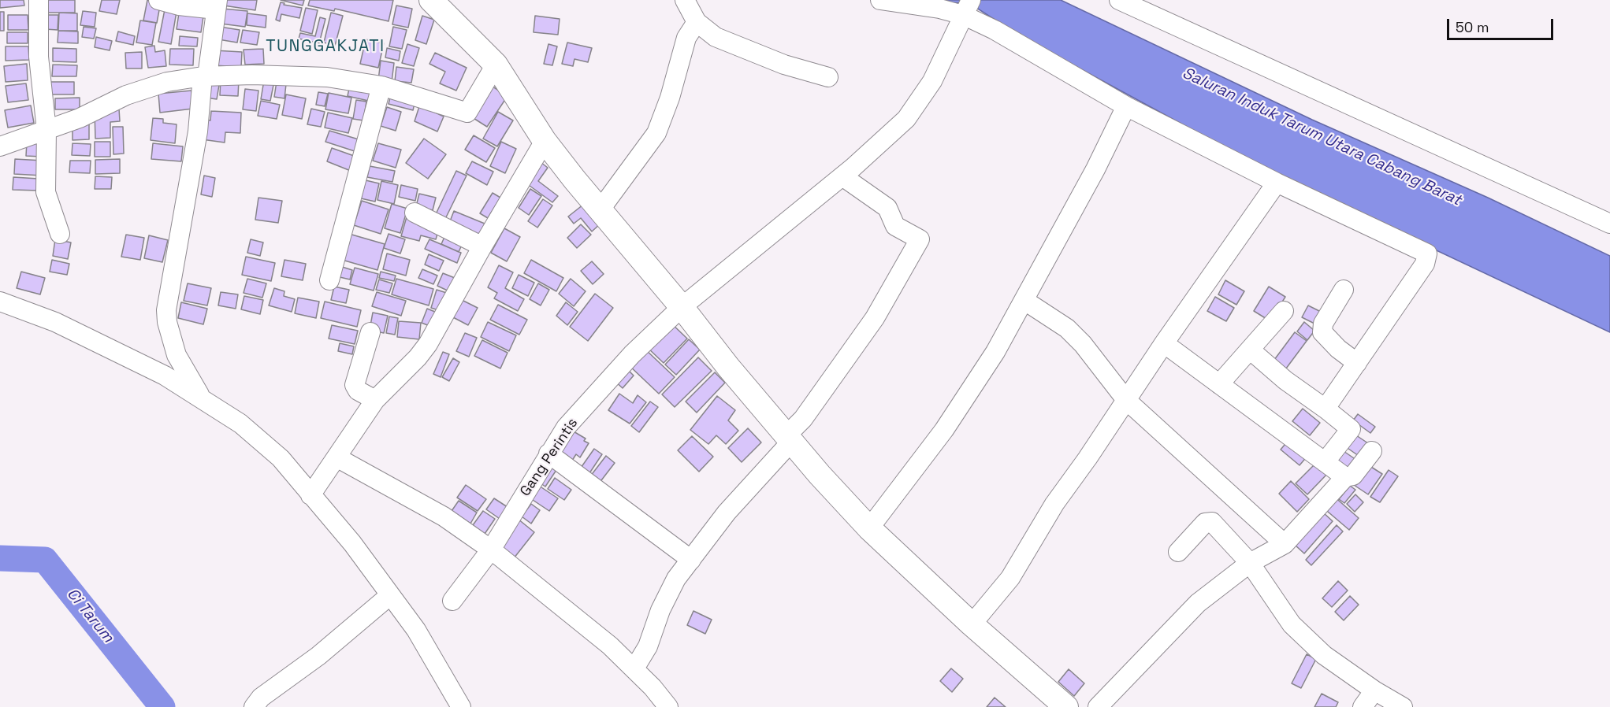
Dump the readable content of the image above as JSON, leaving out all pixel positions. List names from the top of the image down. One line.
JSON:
{"streets":{"street":["Gang Perintis"]},"districts":["TUNGGAKJATI"],"water":["Saluran Induk Tarum Utara Cabang Barat","Ci Tarum"],"scale_bar":"50 m"}
